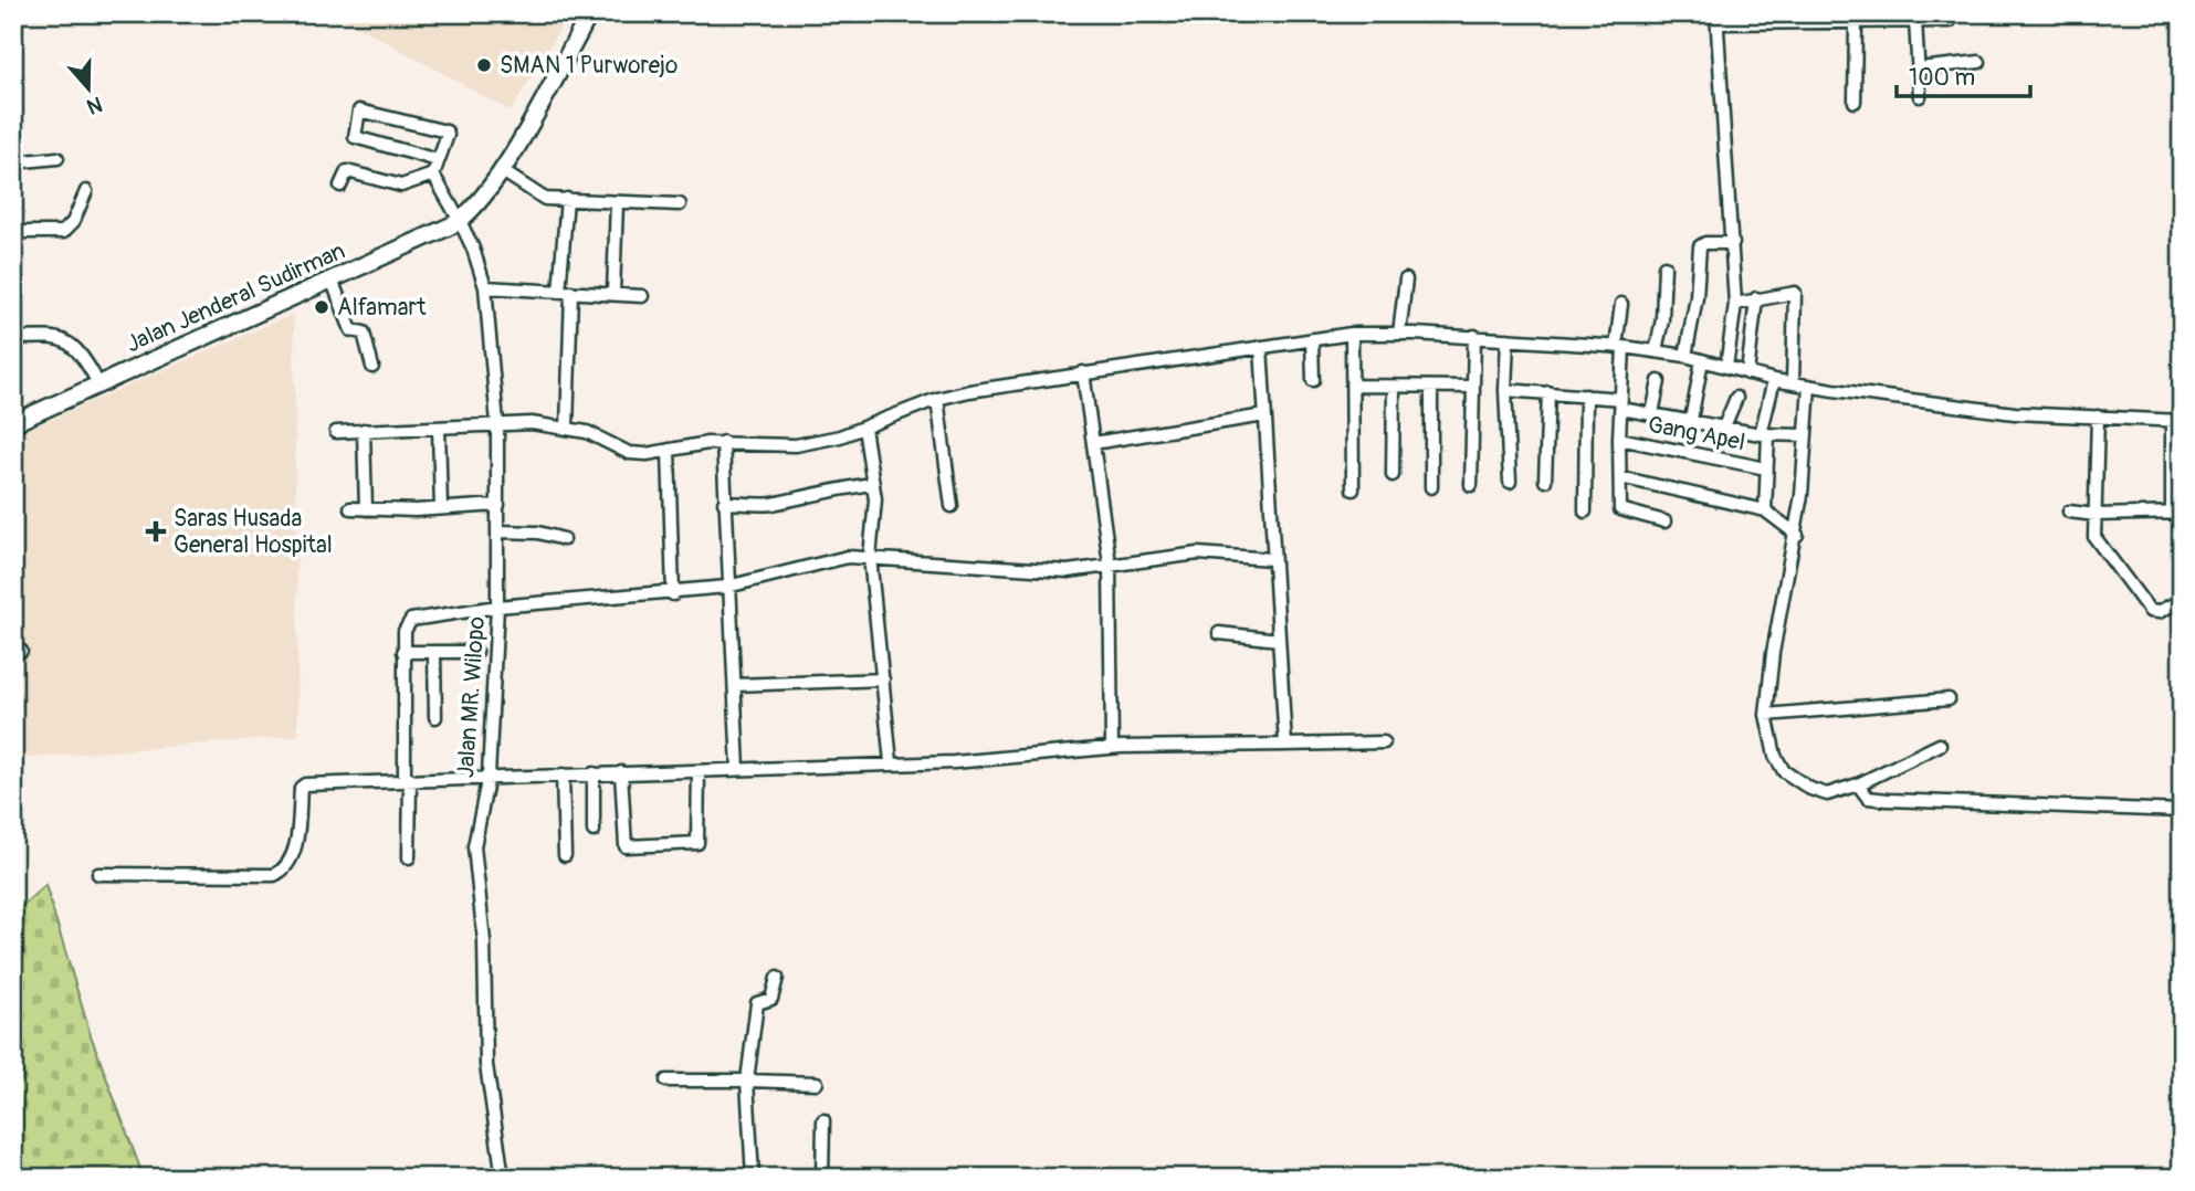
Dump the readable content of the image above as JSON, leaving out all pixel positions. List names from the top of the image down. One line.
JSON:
{"streets":{"main road":["Jalan Jenderal Sudirman"],"street":["Gang Apel","Jalan MR. Wilopo"]},"crossings":[["Jalan Jenderal Sudirman","Jalan MR. Wilopo"]],"places":{"other":["SMAN 1 Purworejo","Alfamart"],"health":["Saras Husada General Hospital"]},"scale_bar":"100 m","north":"bottom"}
